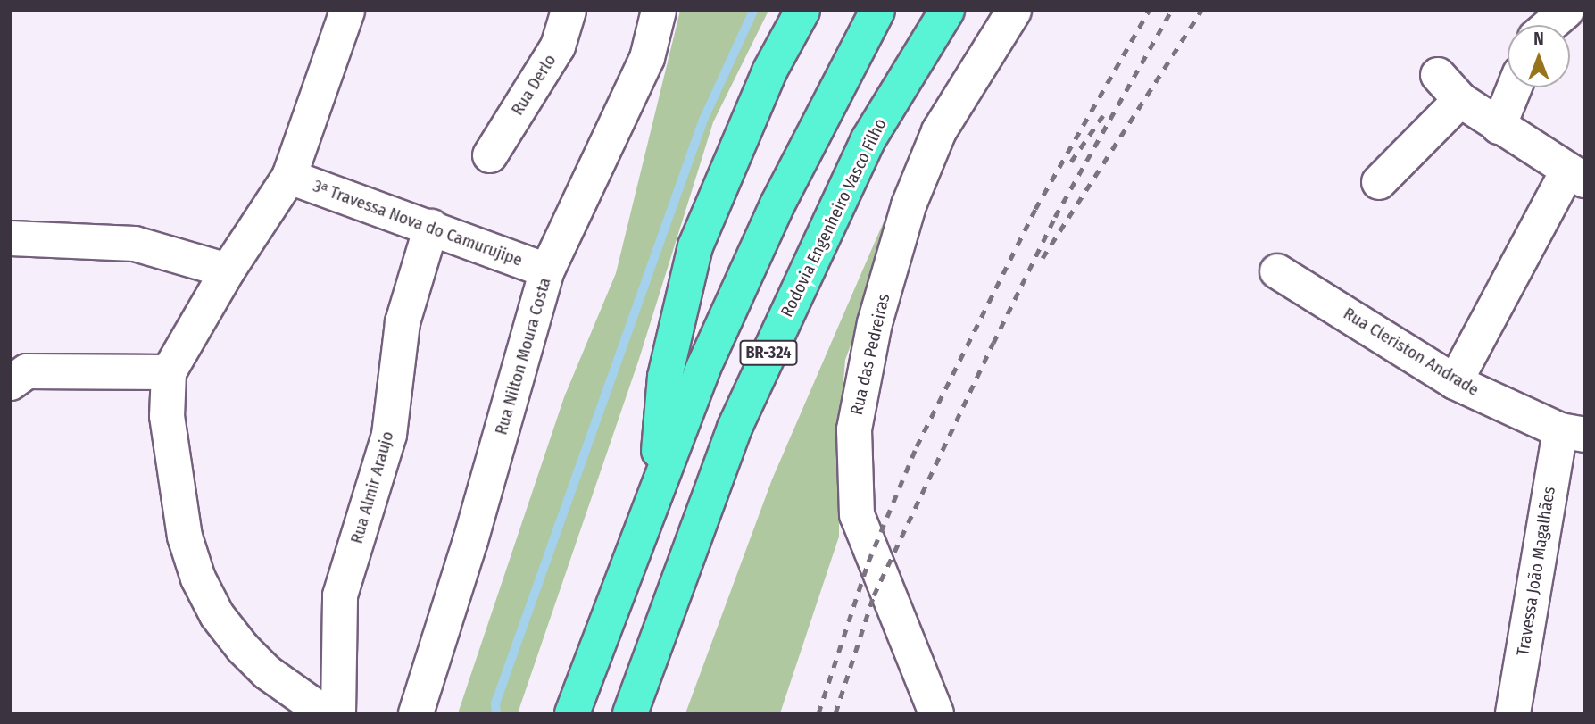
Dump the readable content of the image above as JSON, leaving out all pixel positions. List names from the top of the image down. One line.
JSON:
{"streets":{"highway":["Rodovia Engenheiro Vasco Filho","BR-324"],"street":["Rua Derlo","3ᵃ Travessa Nova do Camurujipe","Rua Cleriston Andrade","Rua das Pedreiras","Rua Nilton Moura Costa","Rua Almir Araujo","Travessa João Magalhães"]},"crossings":[["3ᵃ Travessa Nova do Camurujipe","Rua Nilton Moura Costa"],["3ᵃ Travessa Nova do Camurujipe","Rua Almir Araujo"],["Rua Cleriston Andrade","Travessa João Magalhães"]],"north":"top"}
